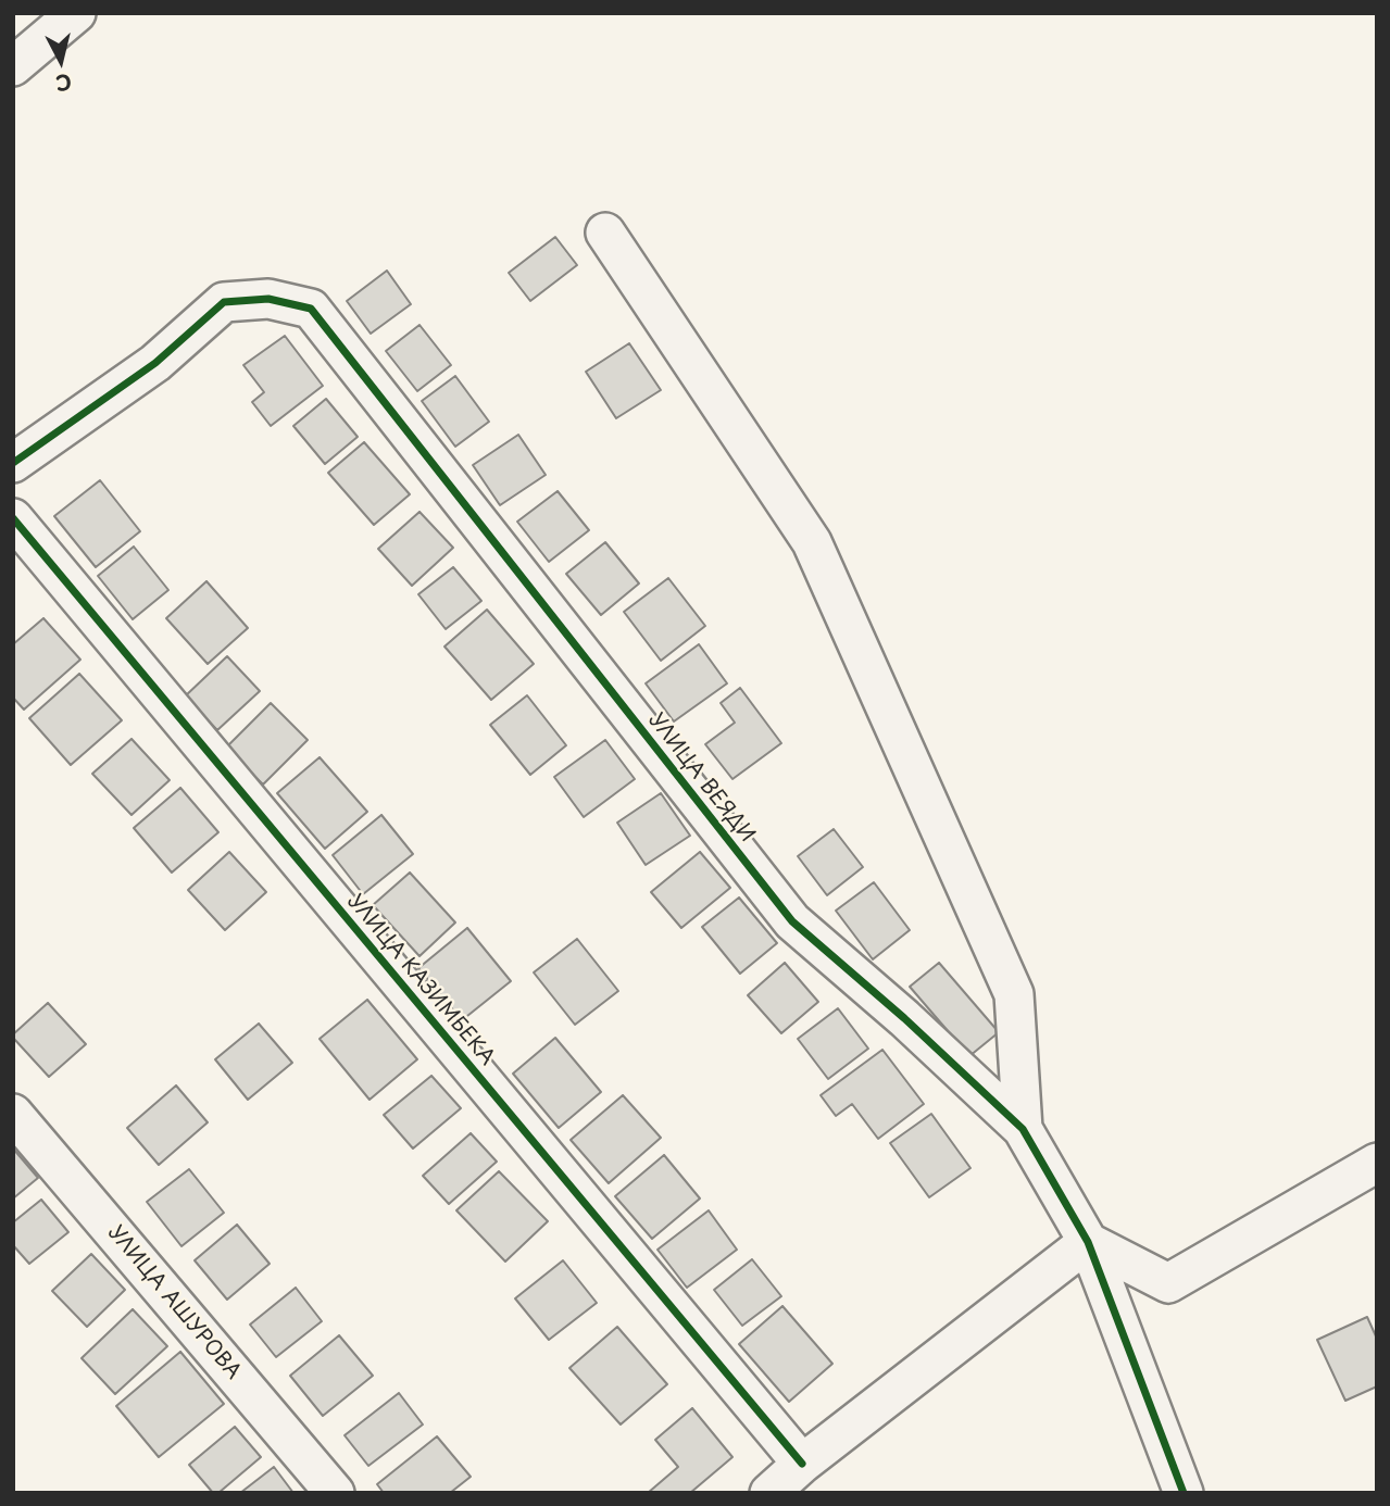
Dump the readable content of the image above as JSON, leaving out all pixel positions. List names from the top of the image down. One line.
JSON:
{"streets":{"street":["УЛИЦА ВЕЯДИ","УЛИЦА КАЗИМБЕКА","УЛИЦА АШУРОВА"]},"north":"bottom"}
